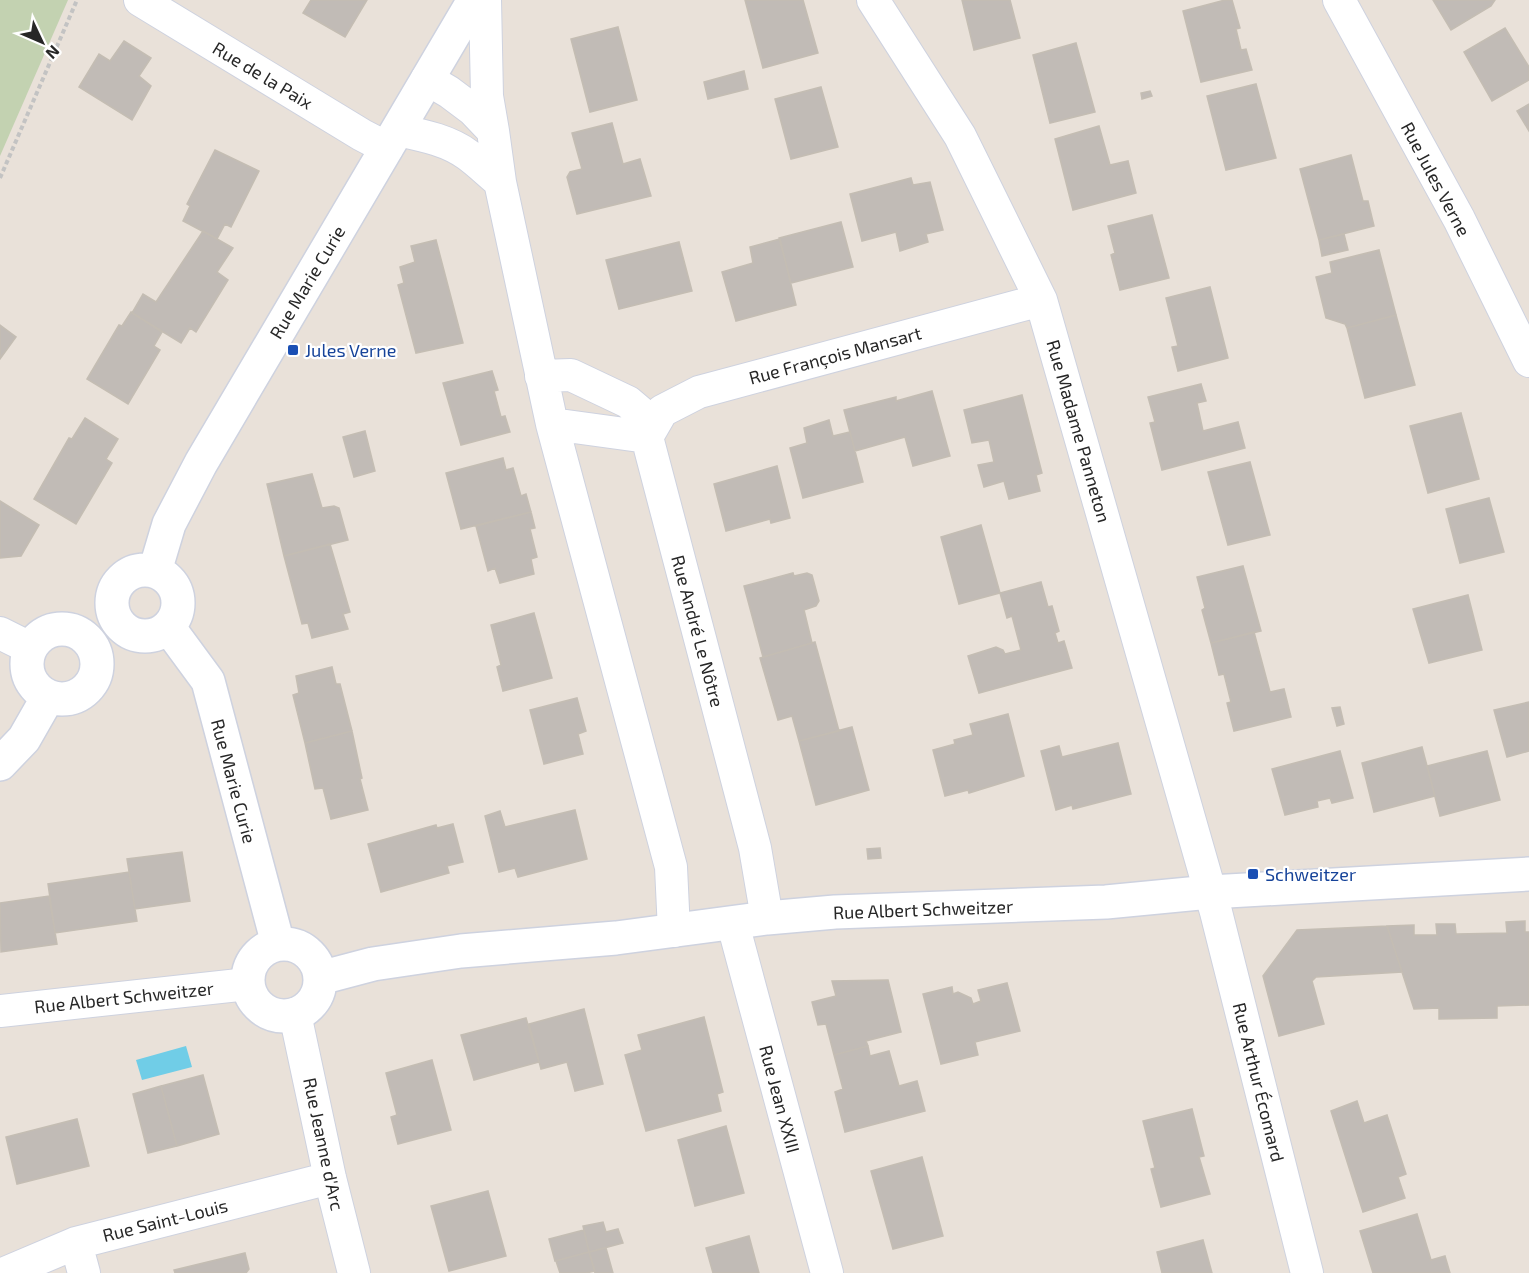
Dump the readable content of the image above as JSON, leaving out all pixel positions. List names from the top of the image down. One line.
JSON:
{"streets":{"street":["Rue de la Paix","Rue Jules Verne","Rue Marie Curie","Rue François Mansart","Rue Madame Panneton","Rue André Le Nôtre","Rue Albert Schweitzer","Rue Arthur Écomard","Rue Jean XXIII","Rue Jeanne d'Arc","Rue Saint-Louis"]},"crossings":[["Rue de la Paix","Rue Marie Curie"],["Rue Marie Curie","Rue Albert Schweitzer"],["Rue Marie Curie","Rue Jeanne d'Arc"],["Rue François Mansart","Rue Madame Panneton"],["Rue François Mansart","Rue André Le Nôtre"],["Rue Madame Panneton","Rue Albert Schweitzer"],["Rue Madame Panneton","Rue Arthur Écomard"],["Rue André Le Nôtre","Rue Albert Schweitzer"],["Rue Albert Schweitzer","Rue Arthur Écomard"],["Rue Albert Schweitzer","Rue Jean XXIII"],["Rue Albert Schweitzer","Rue Jeanne d'Arc"],["Rue Jeanne d'Arc","Rue Saint-Louis"]],"places":{"transit":["Jules Verne","Schweitzer"]},"north":"bottom right"}
